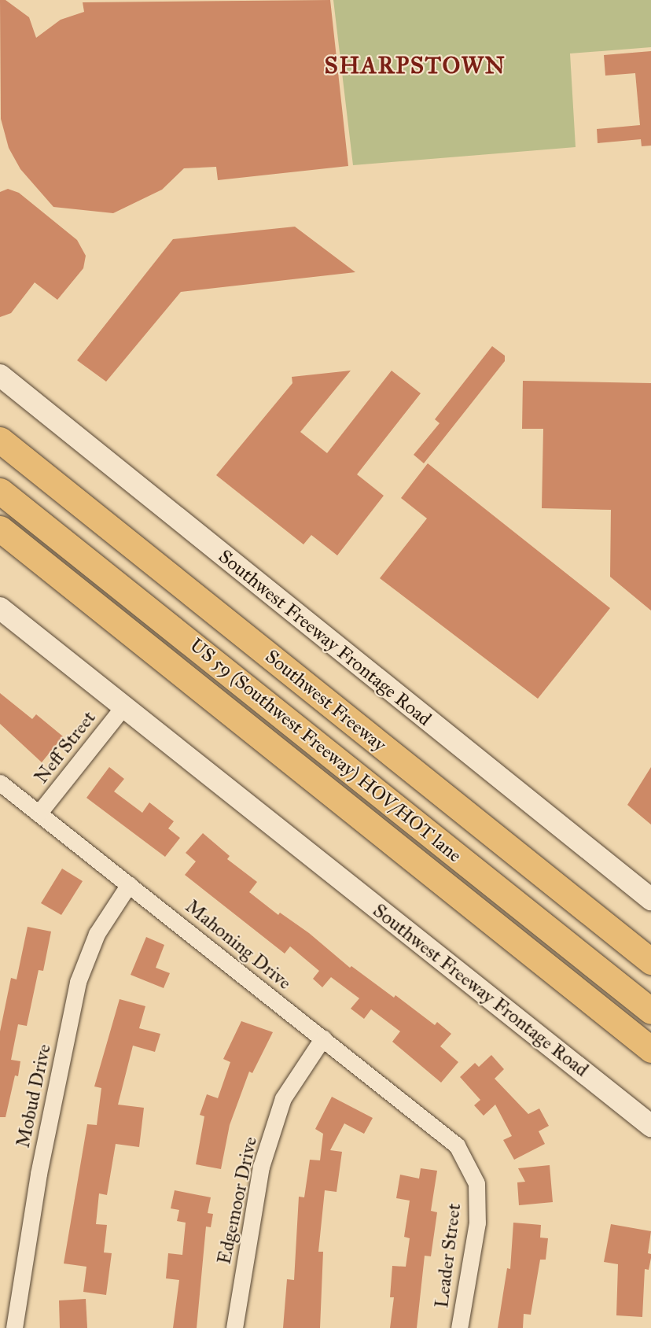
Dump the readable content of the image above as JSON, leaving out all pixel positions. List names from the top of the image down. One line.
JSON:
{"streets":{"highway":["Southwest Freeway","US 59 (Southwest Freeway) HOV/HOT lane"],"main road":["Southwest Freeway Frontage Road"],"street":["Neff Street","Mahoning Drive","Mobud Drive","Edgemoor Drive","Leader Street"]},"crossings":[["Southwest Freeway Frontage Road","Neff Street"],["Neff Street","Mahoning Drive"],["Mahoning Drive","Mobud Drive"],["Mahoning Drive","Edgemoor Drive"],["Mahoning Drive","Leader Street"]],"districts":["SHARPSTOWN"]}
